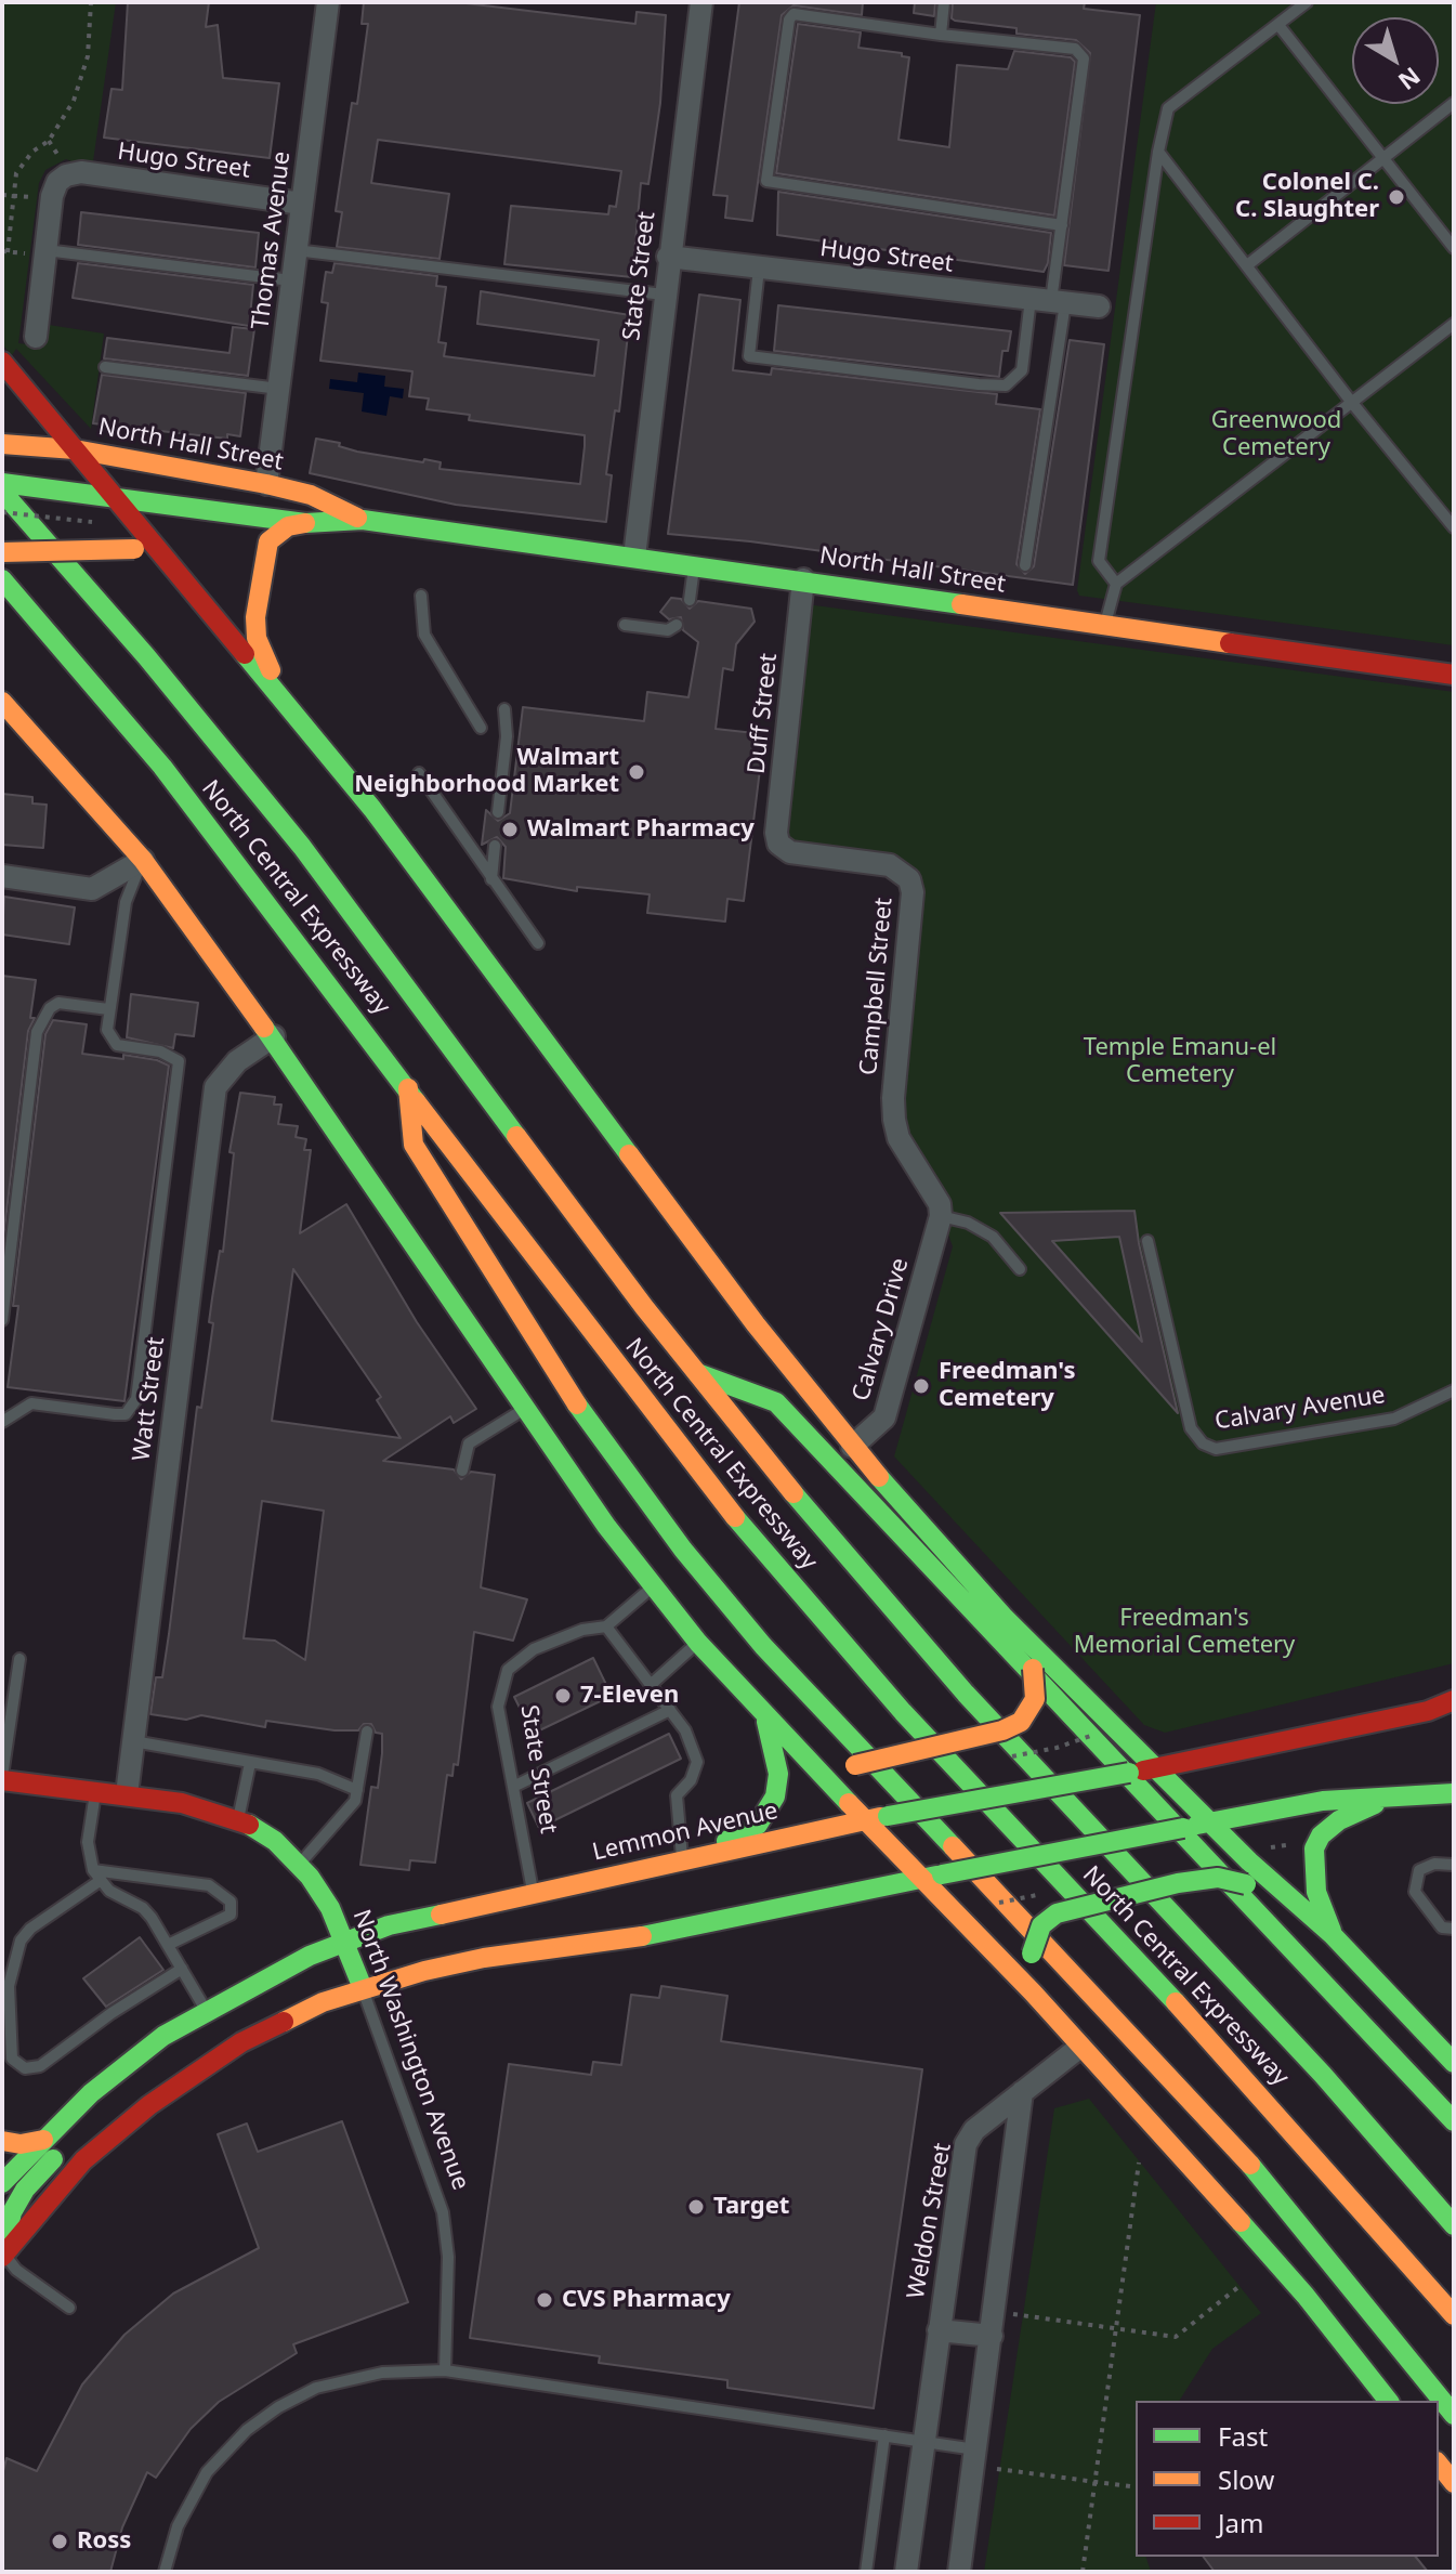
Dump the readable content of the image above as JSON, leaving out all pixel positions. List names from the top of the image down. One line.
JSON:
{"streets":{"main road":["North Hall Street","North Central Expressway","Lemmon Avenue","North Washington Avenue"],"street":["Hugo Street","Thomas Avenue","State Street","Duff Street","Campbell Street","Calvary Drive","Watt Street","Weldon Street"],"lane":["Calvary Avenue"]},"crossings":[["Hugo Street","Thomas Avenue"],["Hugo Street","State Street"],["Thomas Avenue","North Hall Street"],["State Street","North Hall Street"],["State Street","Lemmon Avenue"],["North Hall Street","Duff Street"],["Duff Street","Campbell Street"],["Campbell Street","Calvary Drive"],["Watt Street","North Washington Avenue"],["Lemmon Avenue","North Washington Avenue"]],"parks":["Greenwood Cemetery","Temple Emanu-el Cemetery","Freedman's Memorial Cemetery"],"places":["Colonel C. C. Slaughter","Walmart Neighborhood Market","Walmart Pharmacy","Freedman's Cemetery","7-Eleven","Target","CVS Pharmacy","Ross"],"legend":["Fast","Slow","Jam"],"north":"bottom right"}
